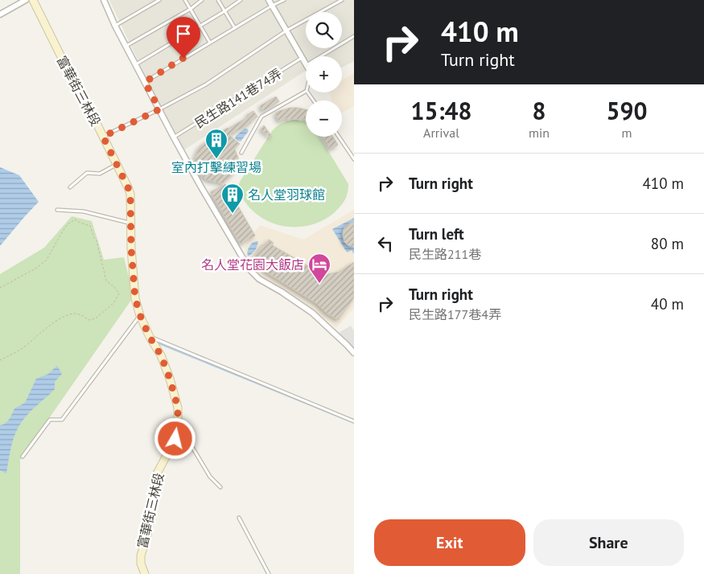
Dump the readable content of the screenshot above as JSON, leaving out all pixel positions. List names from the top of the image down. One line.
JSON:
{"streets":{"street":["富華街三林段"],"lane":["民生路141巷74弄"]},"places":{"building":["室內打擊練習場","名人堂羽球館"],"hotel":["名人堂花園大飯店"]},"page":{"turn":["410 m","Turn right"],"map_buttons":["+","−"],"eta":["15:48","Arrival","8","min","590","m"],"list":[{"name":"Turn right","value":"410 m"},{"name":"Turn left","note":"民生路211巷","value":"80 m"},{"name":"Turn right","note":"民生路177巷4弄","value":"40 m"}],"buttons":["Exit","Share"]}}
